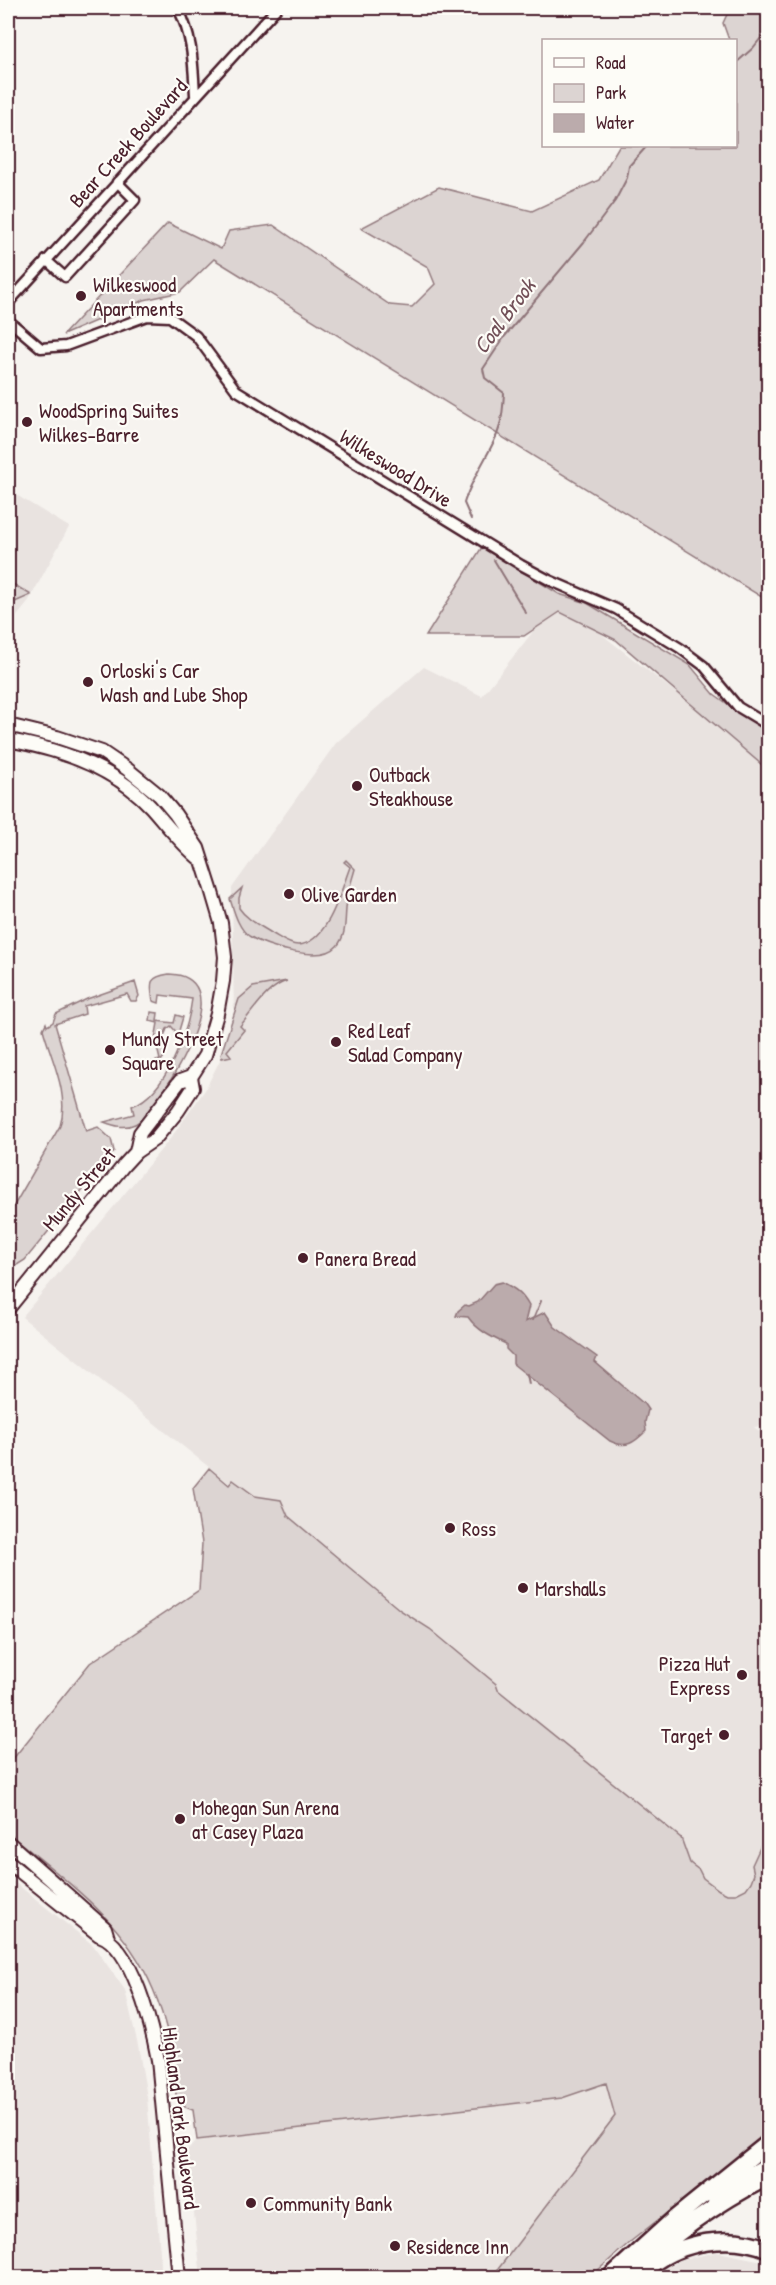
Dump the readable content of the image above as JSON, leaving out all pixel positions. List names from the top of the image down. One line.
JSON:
{"streets":{"main road":["Mundy Street","Highland Park Boulevard"],"street":["Bear Creek Boulevard","Wilkeswood Drive"]},"water":["Coal Brook"],"places":["Wilkeswood Apartments","WoodSpring Suites Wilkes-Barre","Orloski's Car Wash and Lube Shop","Outback Steakhouse","Olive Garden","Red Leaf Salad Company","Mundy Street Square","Panera Bread","Ross","Marshalls","Pizza Hut Express","Target","Mohegan Sun Arena at Casey Plaza","Community Bank","Residence Inn"],"legend":["Road","Park","Water"]}
